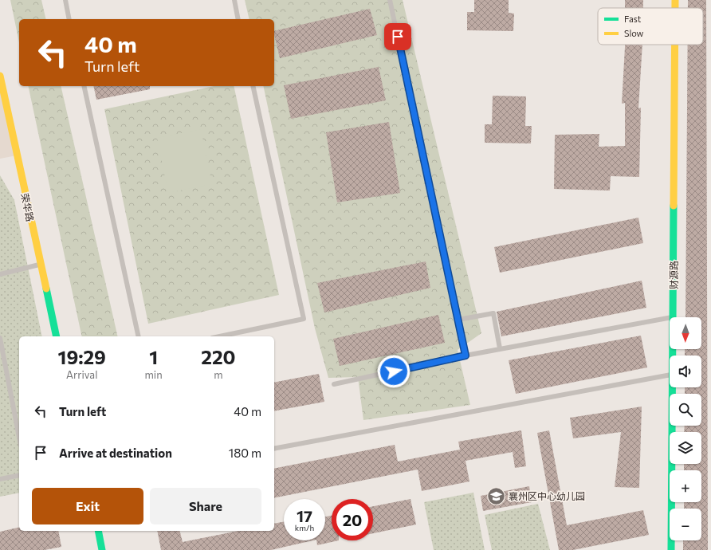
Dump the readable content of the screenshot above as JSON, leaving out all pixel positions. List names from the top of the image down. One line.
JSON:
{"streets":{"street":["荣华路","财源路"]},"places":{"school or university":["襄州区中心幼儿园"]},"legend":["Fast","Slow"],"north":"bottom","page":{"turn":["40 m","Turn left"],"map_buttons":["+","−"],"eta":["19:29","Arrival","1","min","220","m"],"list":[{"name":"Turn left","value":"40 m"},{"name":"Arrive at destination","value":"180 m"}],"buttons":["Exit","Share"],"speed":"17 km/h","limit":"20"}}
